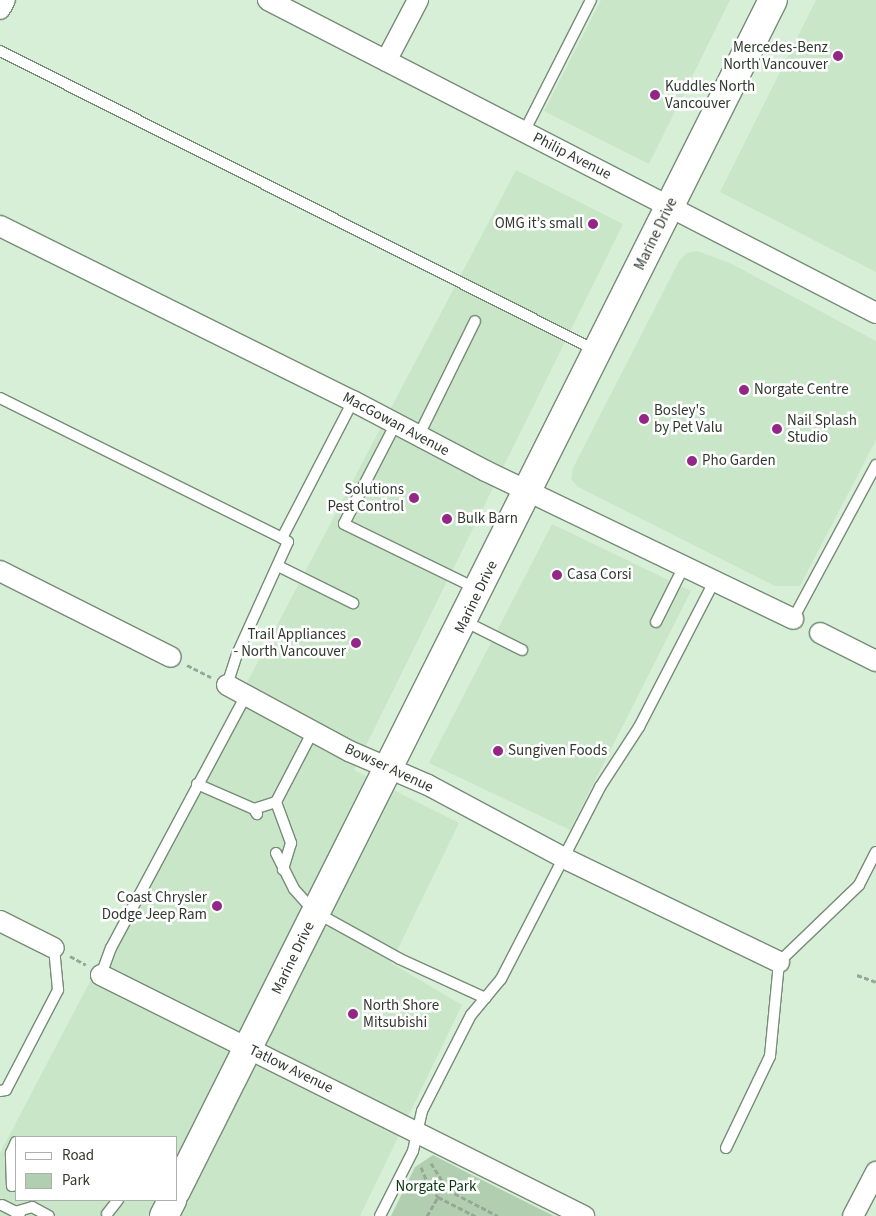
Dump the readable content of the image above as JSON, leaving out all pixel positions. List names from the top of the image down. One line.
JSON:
{"streets":{"main road":["Marine Drive"],"street":["Philip Avenue","MacGowan Avenue","Bowser Avenue","Tatlow Avenue"]},"crossings":[["Philip Avenue","Marine Drive"],["Marine Drive","MacGowan Avenue"],["Marine Drive","Bowser Avenue"],["Marine Drive","Tatlow Avenue"]],"parks":["Norgate Park"],"places":["Mercedes-Benz North Vancouver","Kuddles North Vancouver","OMG it’s small","Norgate Centre","Bosley's by Pet Valu","Nail Splash Studio","Pho Garden","Solutions Pest Control","Bulk Barn","Casa Corsi","Trail Appliances - North Vancouver","Sungiven Foods","Coast Chrysler Dodge Jeep Ram","North Shore Mitsubishi"],"legend":["Road","Park"]}
